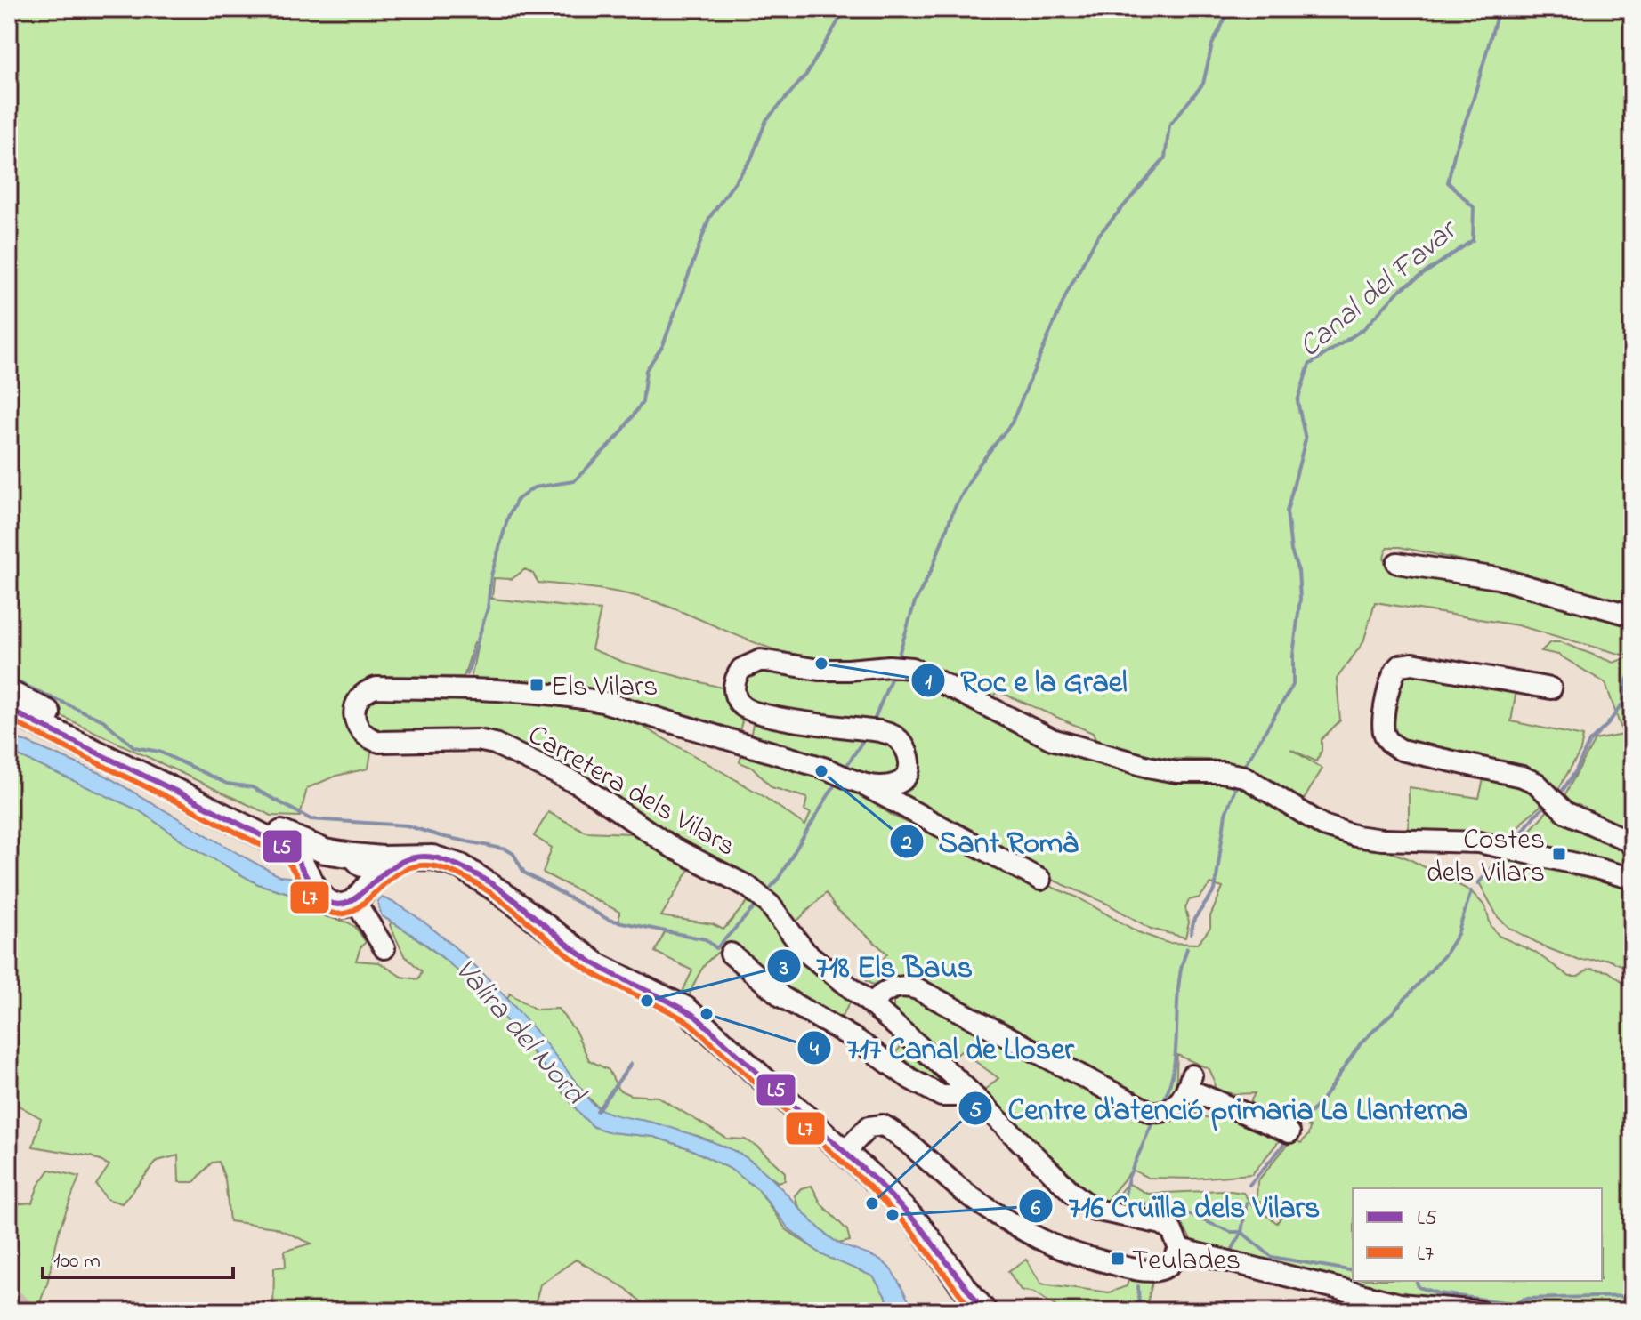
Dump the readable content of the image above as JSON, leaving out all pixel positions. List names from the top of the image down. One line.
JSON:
{"streets":{"street":["Carretera dels Vilars"]},"water":["Canal del Favar","Valira del Nord"],"places":{"other":["Roc e la Grael","Sant Romà","718 Els Baus","717 Canal de Lloser","Centre d'atenció primaria La Llanterna","716 Cruïlla dels Vilars"],"transit":["Els Vilars","Costes dels Vilars","Teulades"]},"lines":["transit line L5","transit line L7"],"legend":["L5","L7"],"scale_bar":"100 m"}
